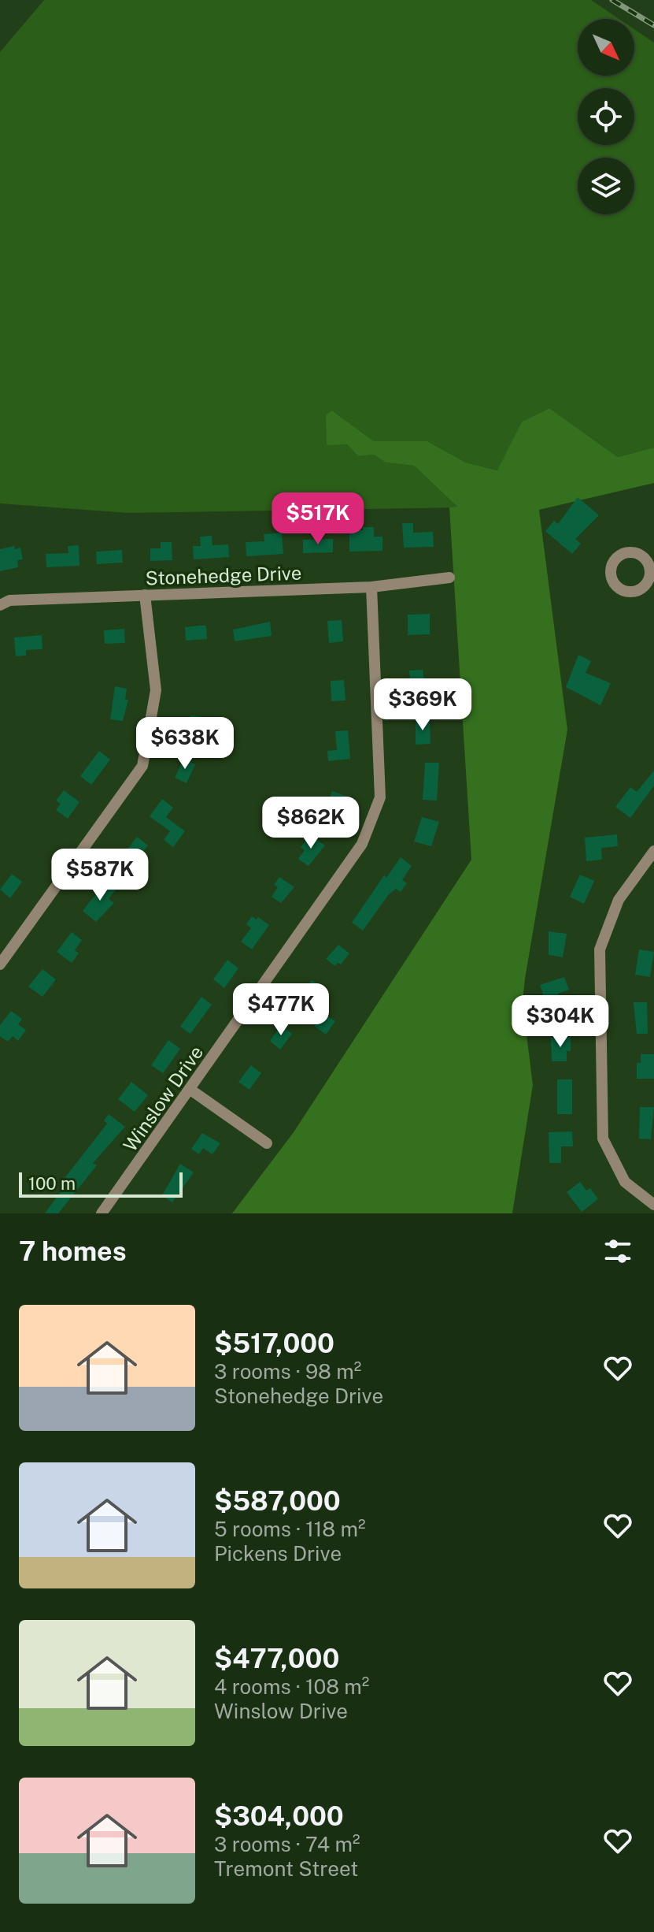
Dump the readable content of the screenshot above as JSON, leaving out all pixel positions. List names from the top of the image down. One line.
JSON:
{"streets":{"street":["Stonehedge Drive","Winslow Drive"]},"crossings":[["Stonehedge Drive","Winslow Drive"]],"scale_bar":"100 m","north":"bottom right","page":{"price":["$517K","$369K","$638K","$862K","$587K","$477K","$304K"],"scale":"100 m","heading":"7 homes","list":[{"name":"$517,000","note":"3 rooms · 98 m² · Stonehedge Drive"},{"name":"$587,000","note":"5 rooms · 118 m² · Pickens Drive"},{"name":"$477,000","note":"4 rooms · 108 m² · Winslow Drive"},{"name":"$304,000","note":"3 rooms · 74 m² · Tremont Street"}]}}
